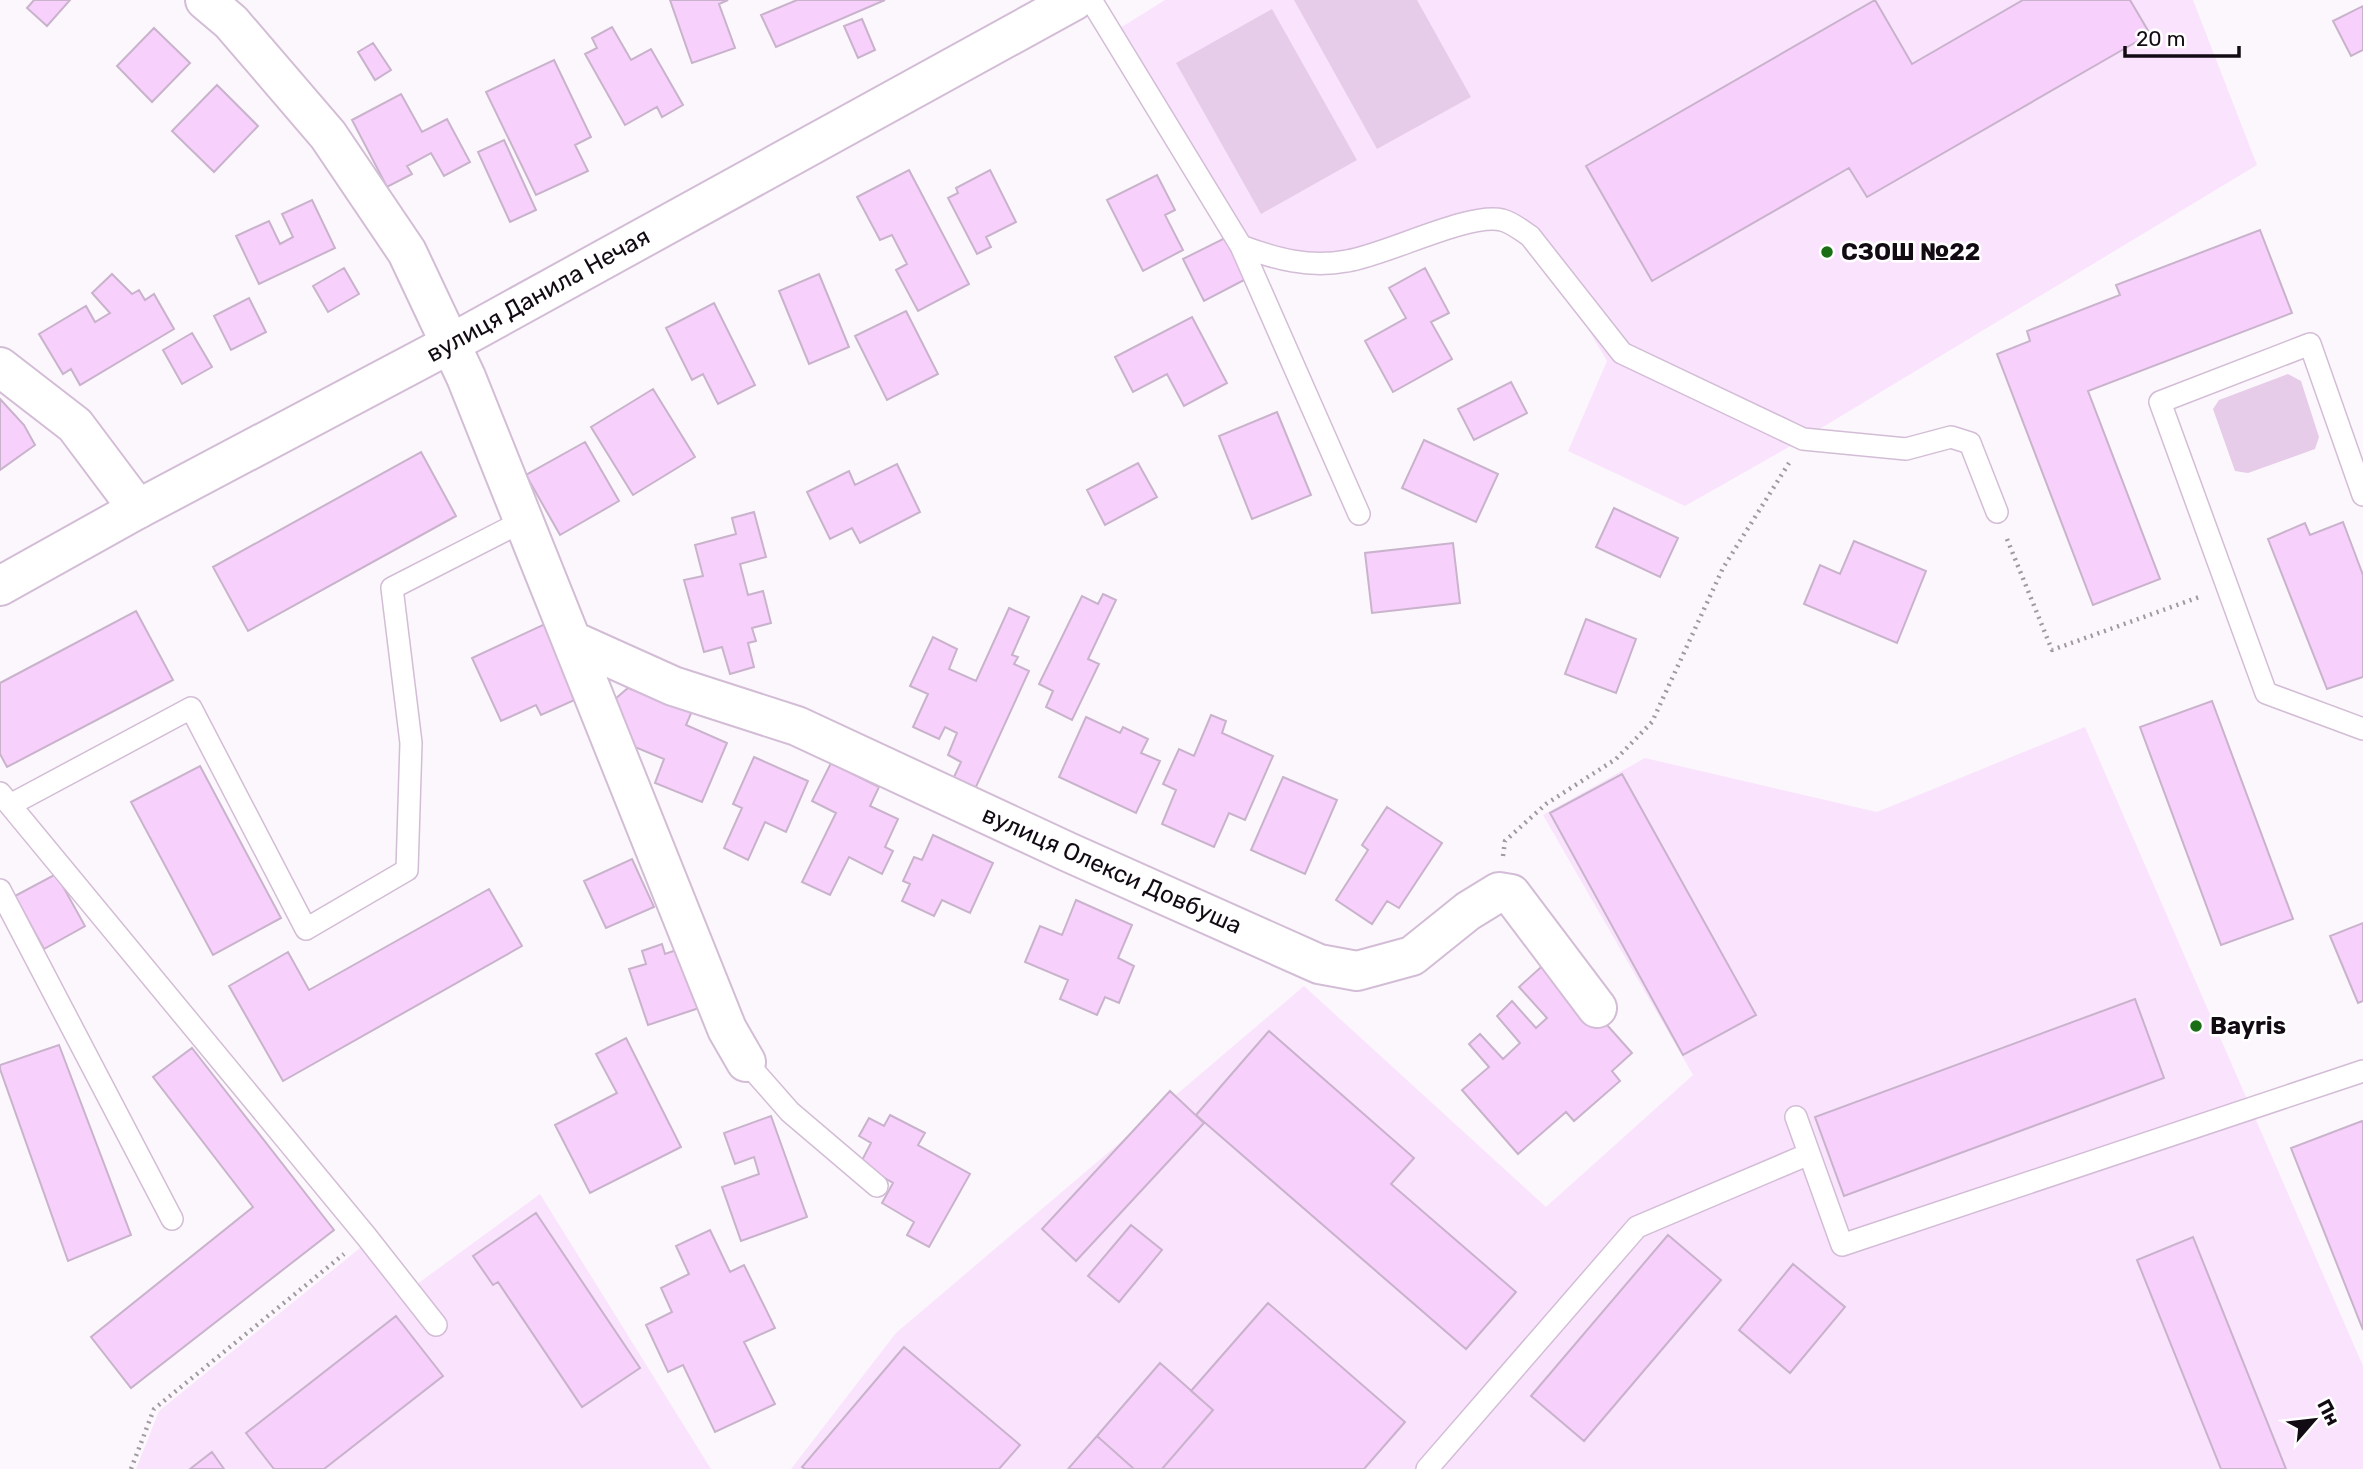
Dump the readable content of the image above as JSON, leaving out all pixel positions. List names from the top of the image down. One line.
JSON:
{"streets":{"street":["вулиця Данила Нечая","вулиця Олекси Довбуша"]},"places":["СЗОШ №22","Bayris"],"scale_bar":"20 m","north":"top right"}
